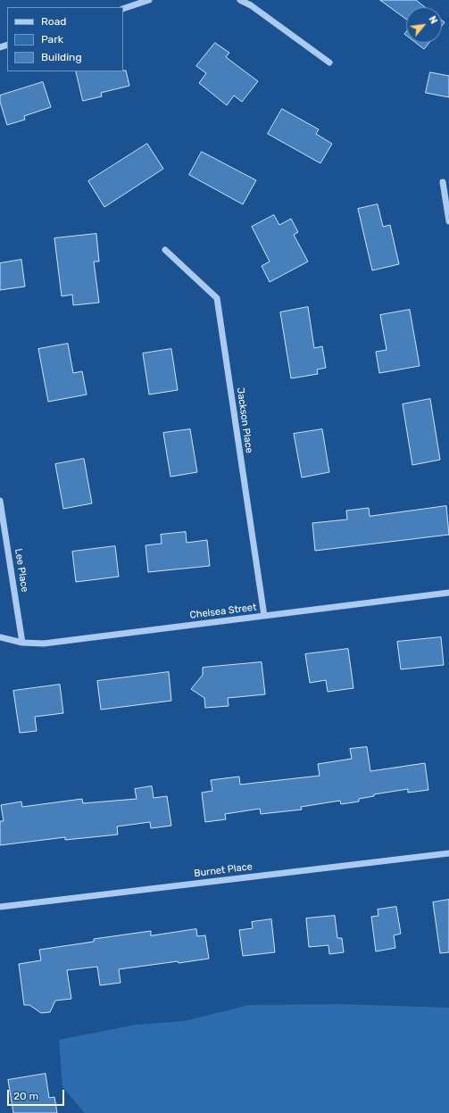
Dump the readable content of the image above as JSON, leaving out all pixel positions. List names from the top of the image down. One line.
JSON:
{"streets":{"street":["Jackson Place","Lee Place","Chelsea Street","Burnet Place"]},"crossings":[["Jackson Place","Chelsea Street"],["Lee Place","Chelsea Street"]],"legend":["Road","Park","Building"],"scale_bar":"20 m","north":"top right"}
